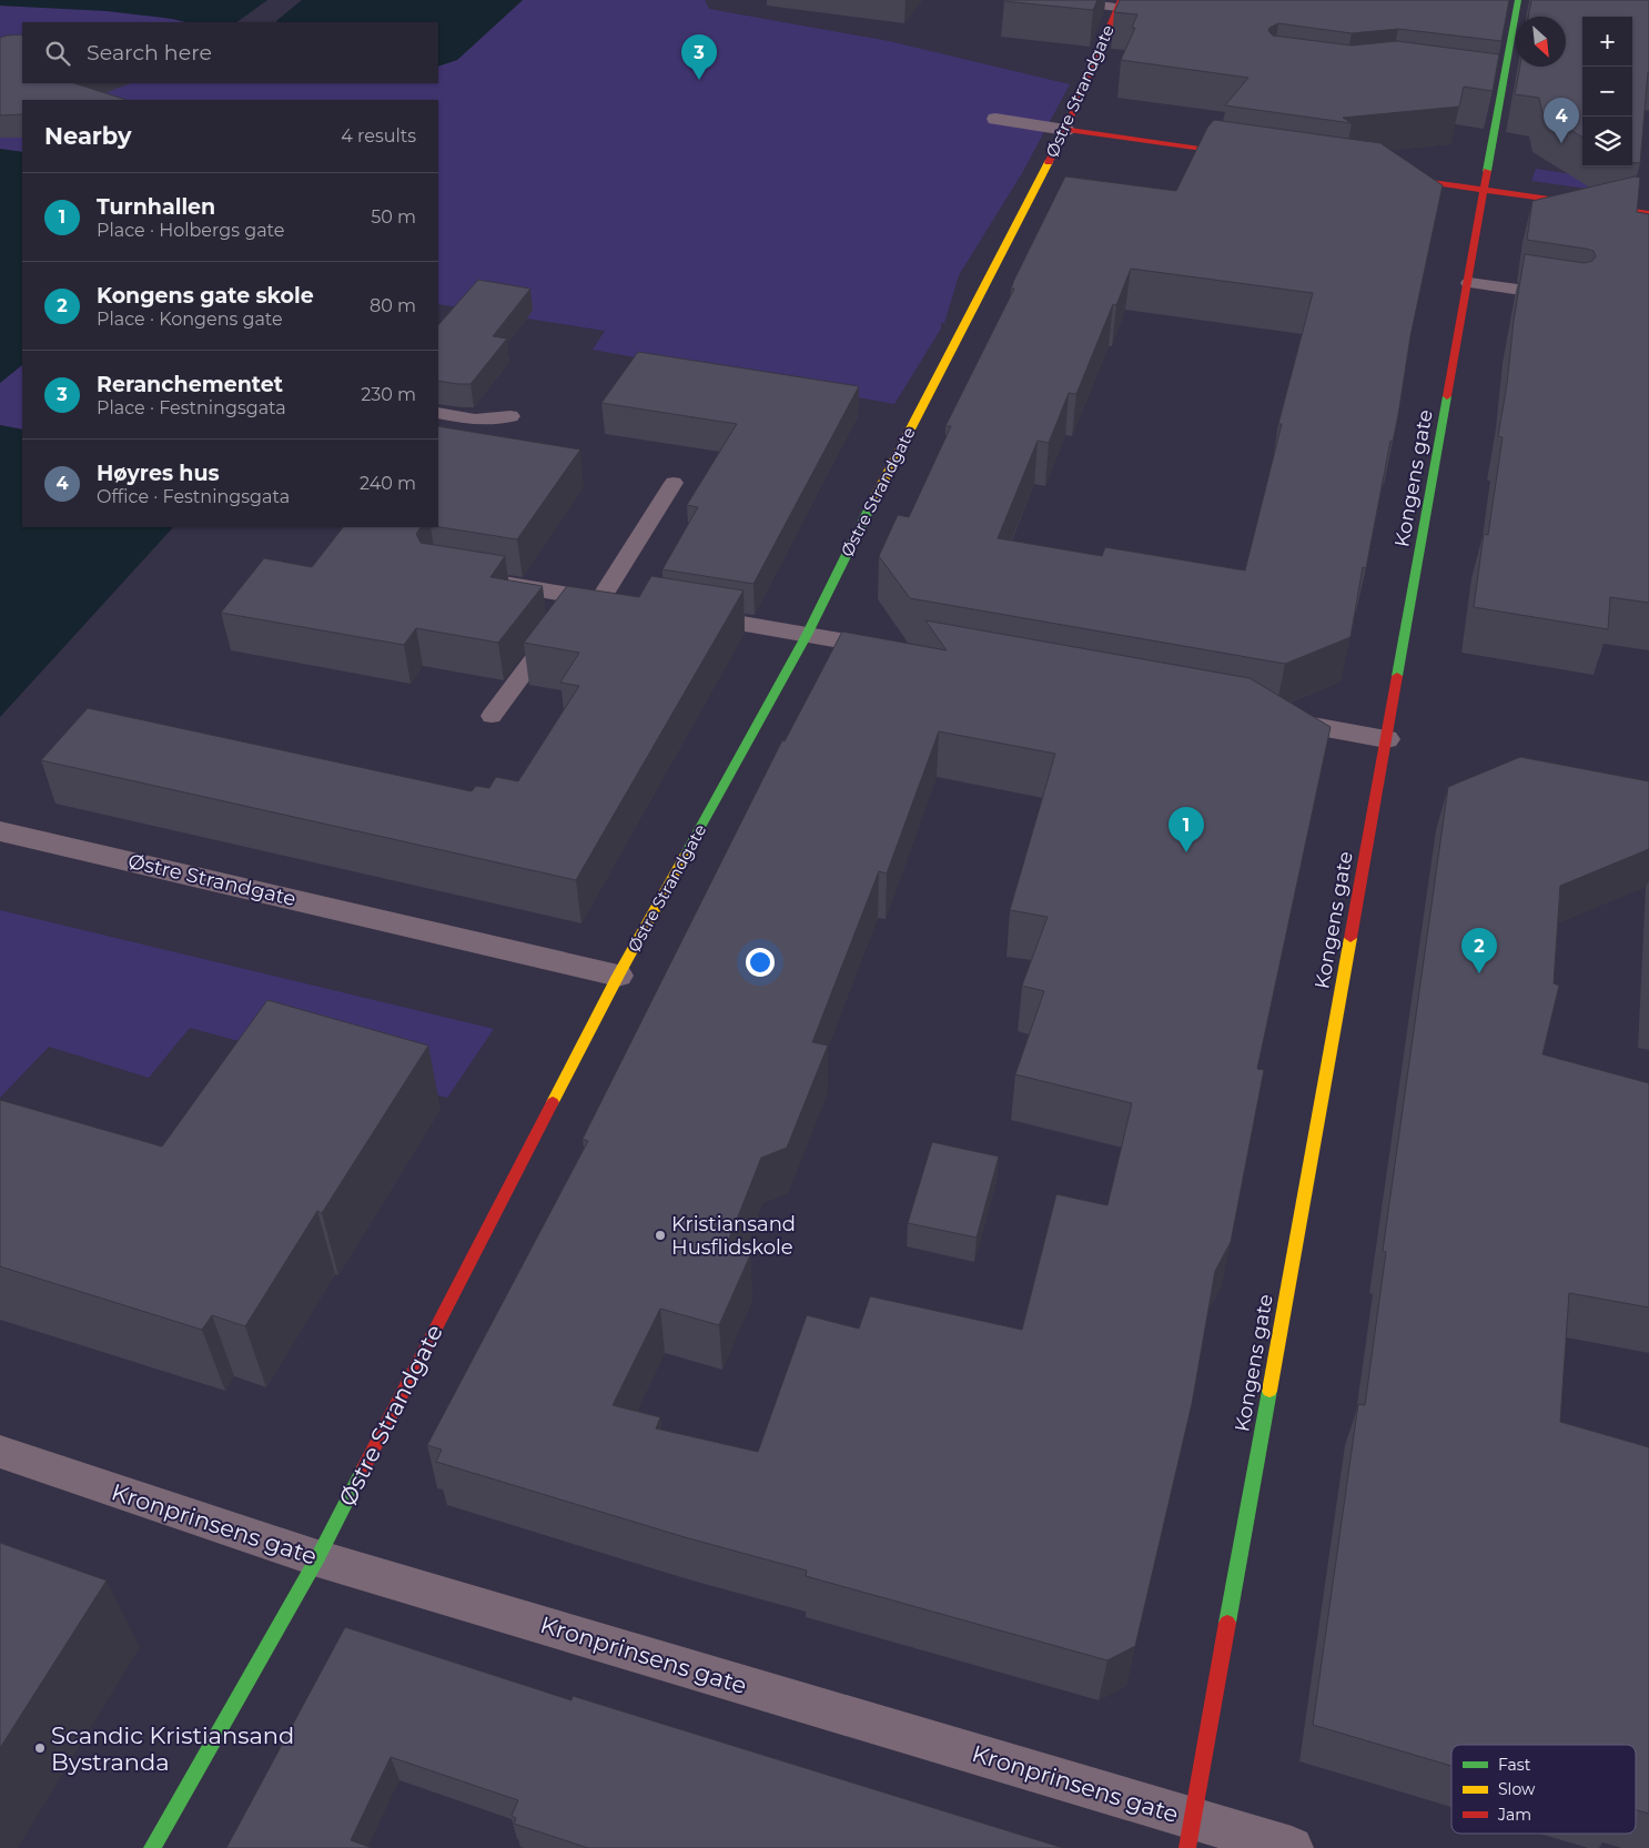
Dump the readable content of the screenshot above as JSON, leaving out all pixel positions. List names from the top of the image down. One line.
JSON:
{"streets":{"street":["Østre Strandgate","Kongens gate","Kronprinsens gate"]},"crossings":[["Østre Strandgate","Kronprinsens gate"],["Kongens gate","Kronprinsens gate"]],"places":["Kristiansand Husflidskole","Scandic Kristiansand Bystranda"],"legend":["Fast","Slow","Jam"],"north":"bottom right","page":{"map_buttons":["+","−"],"search":"Search here","pins":["3","4","1","2"],"heading":["Nearby","4 results"],"list":[{"mark":"1","name":"Turnhallen","note":"Place · Holbergs gate","value":"50 m"},{"mark":"2","name":"Kongens gate skole","note":"Place · Kongens gate","value":"80 m"},{"mark":"3","name":"Reranchementet","note":"Place · Festningsgata","value":"230 m"},{"mark":"4","name":"Høyres hus","note":"Office · Festningsgata","value":"240 m"}]}}
